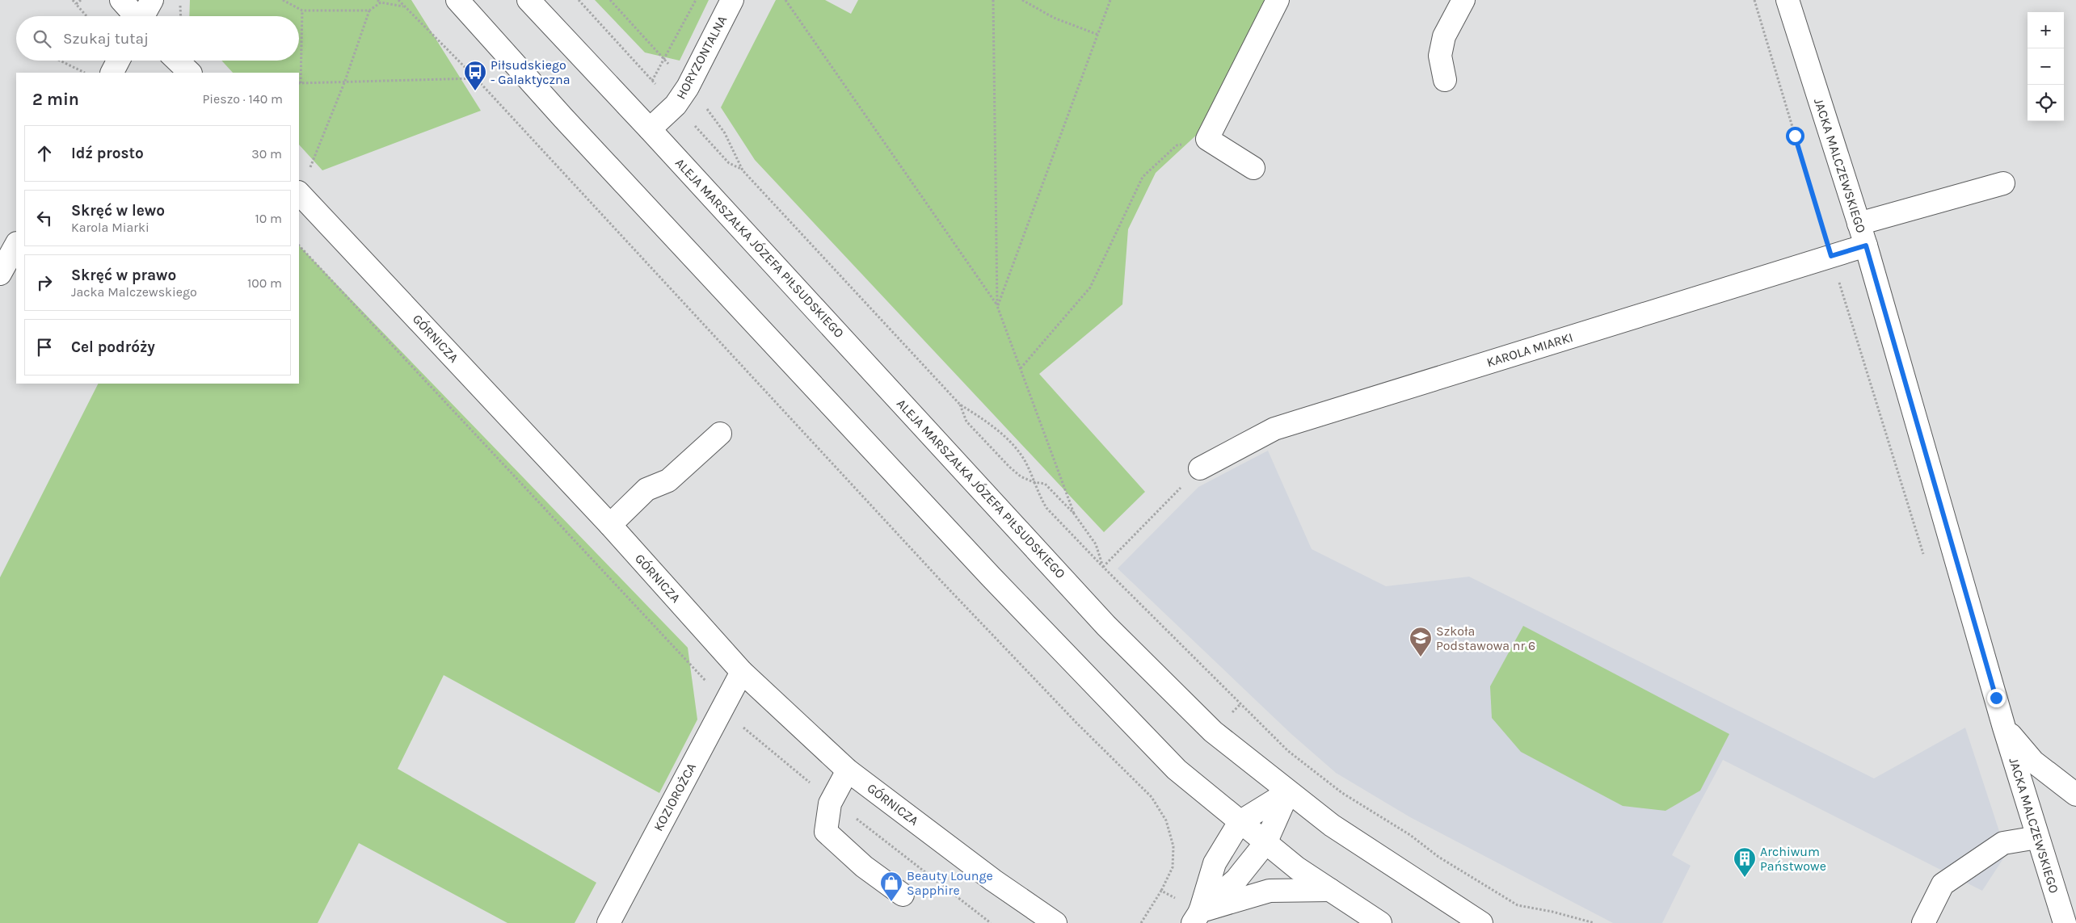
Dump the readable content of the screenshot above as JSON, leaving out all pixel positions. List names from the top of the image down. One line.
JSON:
{"streets":{"street":["HORYZONTALNA","JACKA MALCZEWSKIEGO","ALEJA MARSZAŁKA JÓZEFA PIŁSUDSKIEGO","GÓRNICZA","KAROLA MIARKI","KOZIOROŻCA"]},"crossings":[["HORYZONTALNA","ALEJA MARSZAŁKA JÓZEFA PIŁSUDSKIEGO"],["JACKA MALCZEWSKIEGO","KAROLA MIARKI"],["GÓRNICZA","KOZIOROŻCA"]],"places":{"bus stop":["Piłsudskiego - Galaktyczna"],"school or university":["Szkoła Podstawowa nr 6"],"building":["Archiwum Państwowe"],"shop":["Beauty Lounge Sapphire"]},"page":{"map_buttons":["+","−"],"search":"Szukaj tutaj","heading":["2 min","Pieszo · 140 m"],"list":[["Idź prosto","30 m"],["Skręć w lewo","Karola Miarki","10 m"],["Skręć w prawo","Jacka Malczewskiego","100 m"],"Cel podróży"]}}
